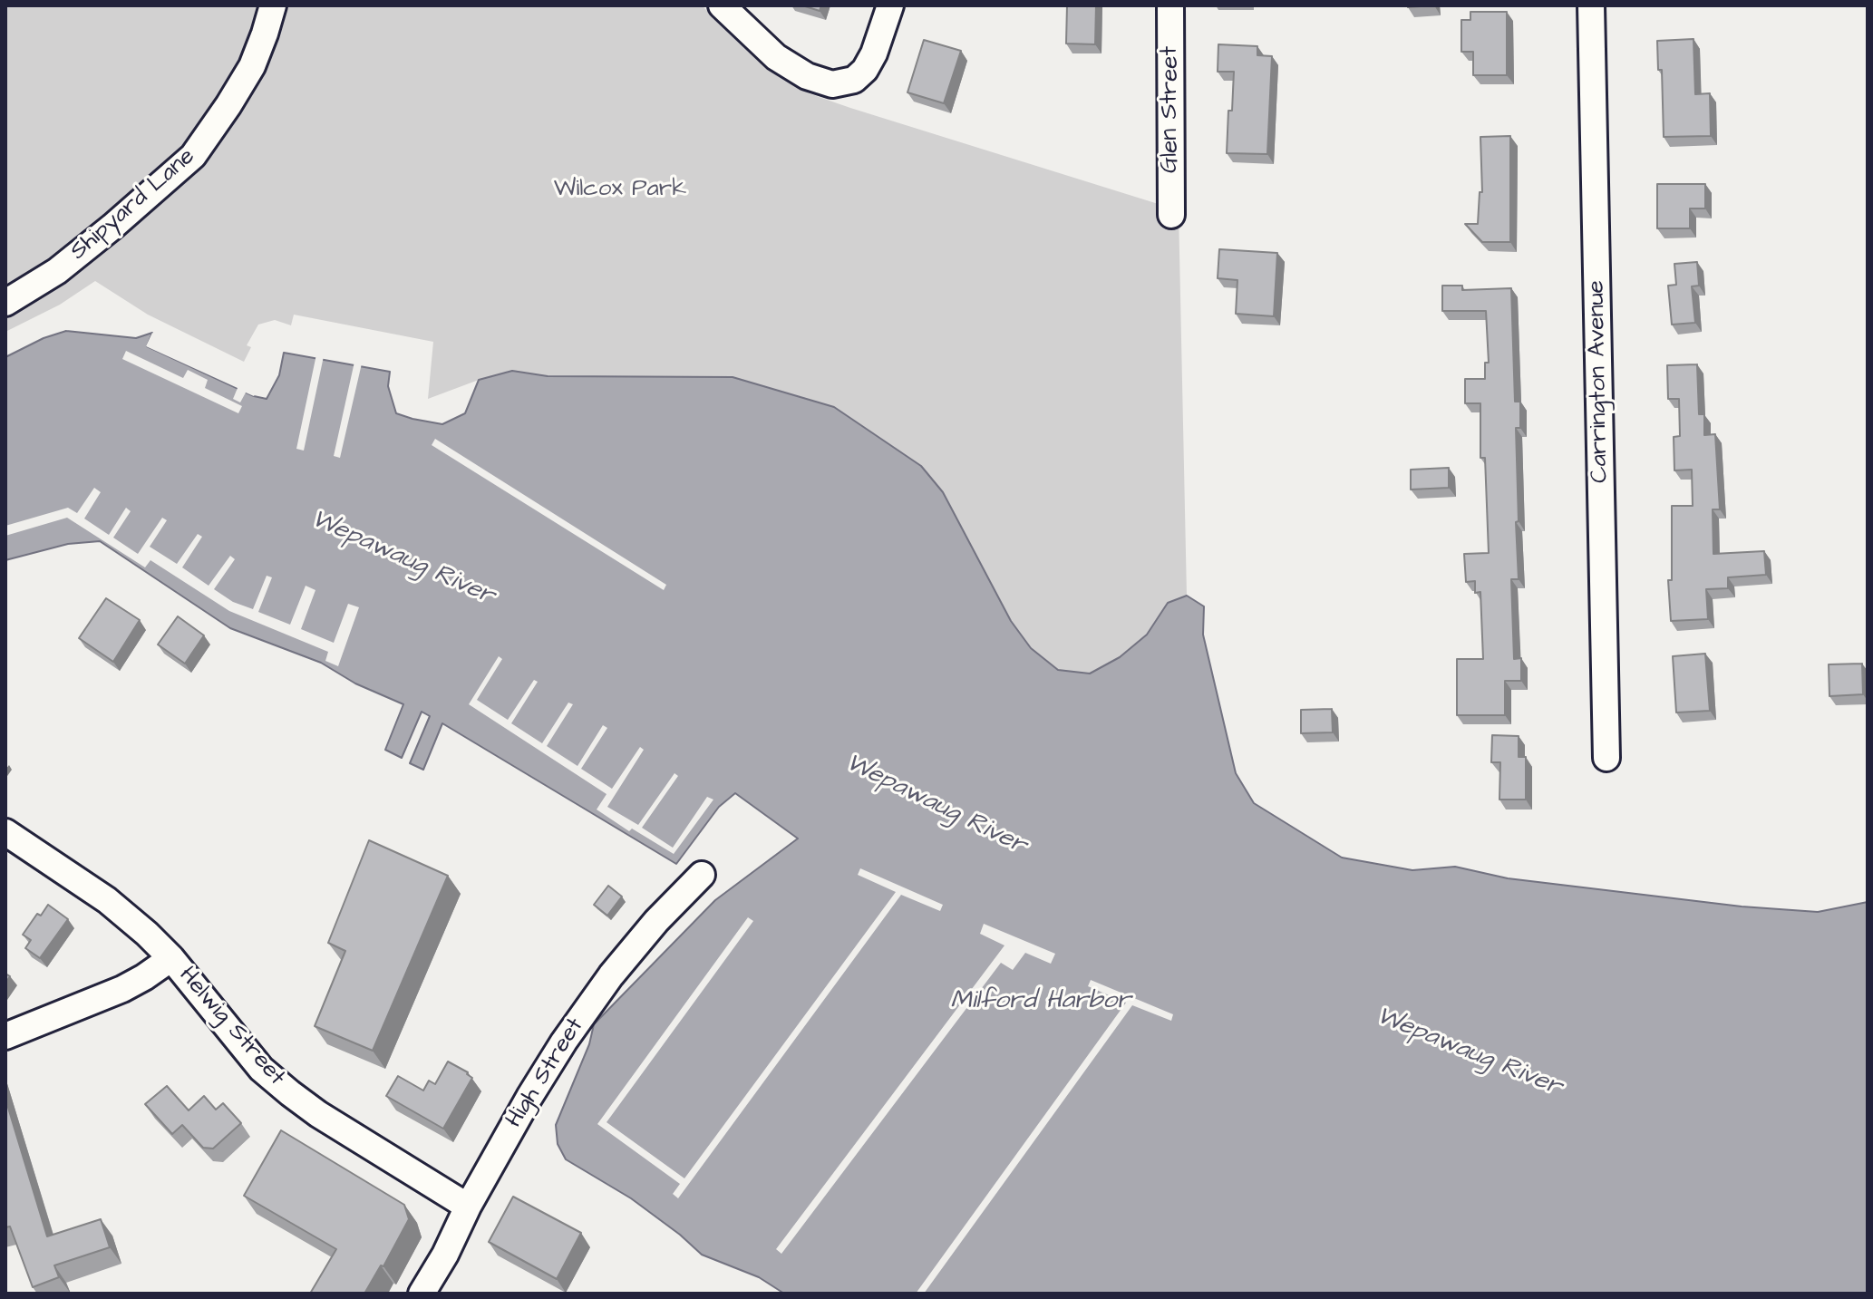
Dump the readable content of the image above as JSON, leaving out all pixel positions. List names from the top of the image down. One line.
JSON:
{"streets":{"street":["Glen Street","Shipyard Lane","Carrington Avenue","Helwig Street","High Street"]},"crossings":[["Helwig Street","High Street"]],"water":["Wepawaug River","Milford Harbor"],"parks":["Wilcox Park"]}
